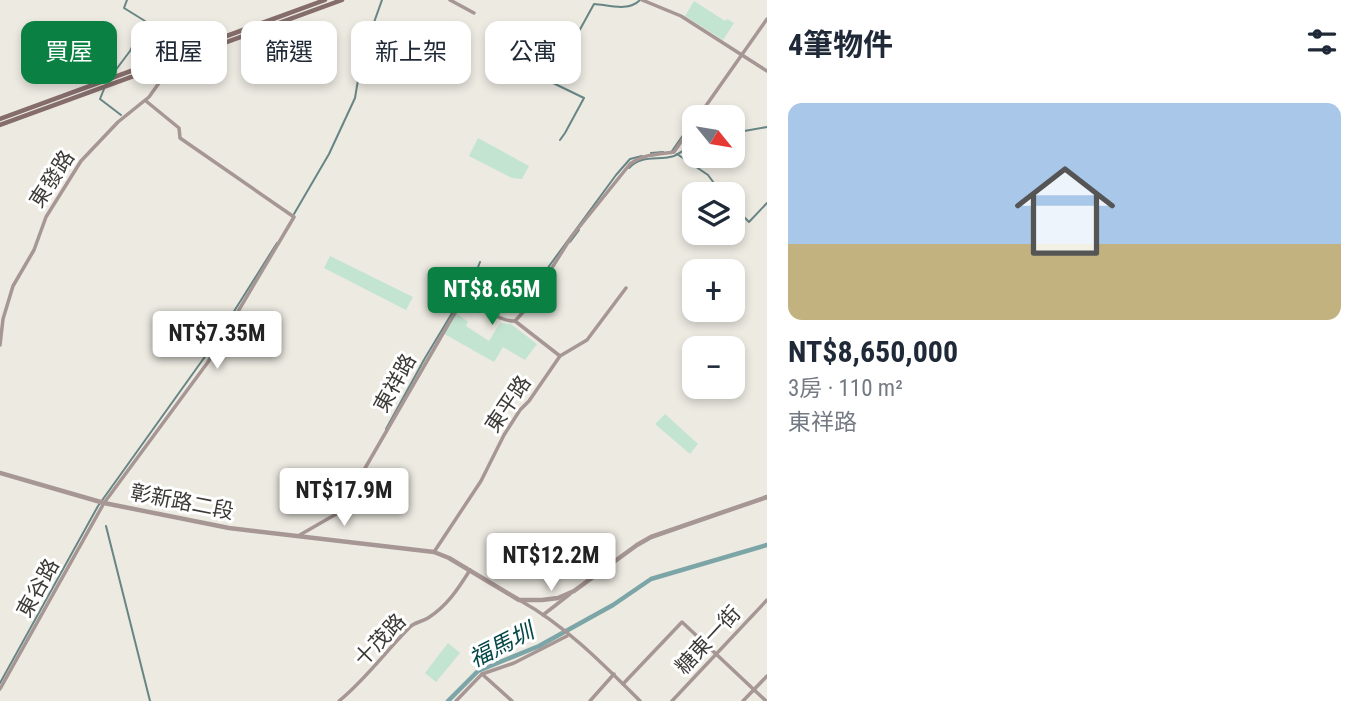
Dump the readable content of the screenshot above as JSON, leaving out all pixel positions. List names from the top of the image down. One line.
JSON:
{"streets":{"street":["東發路","東祥路","東平路","彰新路二段","東谷路","十茂路","糖東一街"]},"crossings":[["東發路","東谷路"],["東祥路","彰新路二段"],["東平路","彰新路二段"],["彰新路二段","東谷路"],["彰新路二段","十茂路"]],"water":["福馬圳"],"north":"bottom right","page":{"heading":"4筆物件","chip":["買屋","租屋","篩選","新上架","公寓"],"list":[{"name":"NT$8,650,000","note":"3房 · 110 m² · 東祥路"}],"map_buttons":["+","−"],"price":["NT$8.65M","NT$7.35M","NT$17.9M","NT$12.2M"]}}
